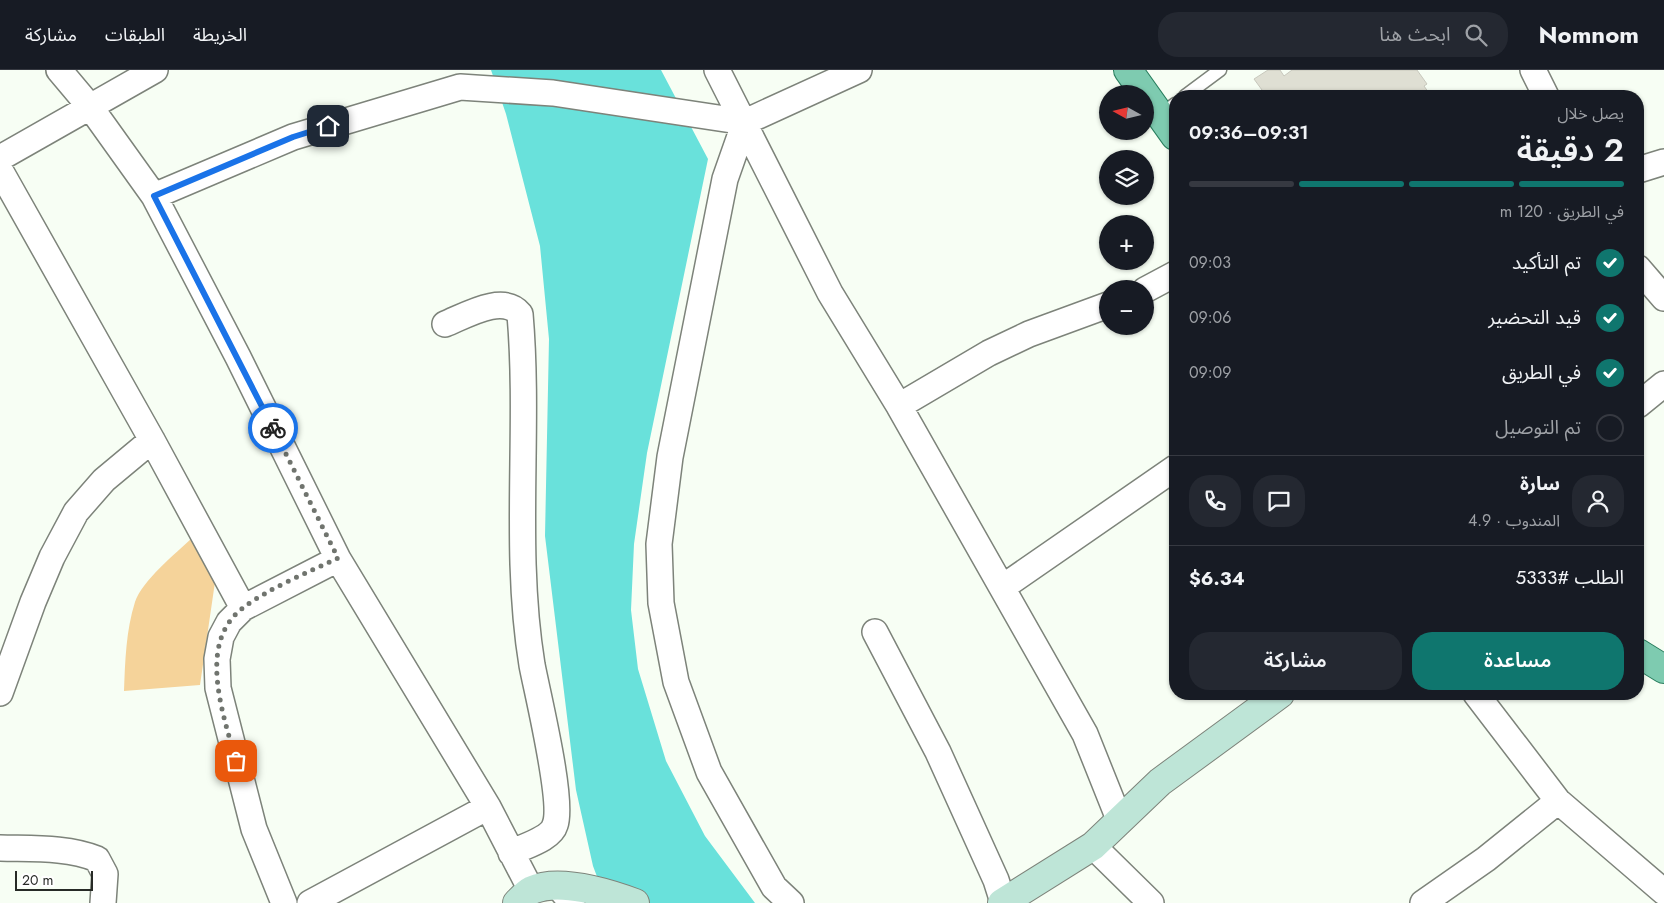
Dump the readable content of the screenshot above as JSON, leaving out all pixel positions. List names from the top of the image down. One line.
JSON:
{"scale_bar":"20 m","north":"left","page":{"header":"Nomnom","search":"ابحث هنا","nav":["الخريطة","الطبقات","مشاركة"],"map_buttons":["+","−"],"heading":["2 دقيقة","يصل خلال","09:31–09:36"],"panel":["سارة","المندوب · 4.9","الطلب #5333","$6.34"],"bar":"في الطريق · 120 m","list":[["تم التأكيد","09:03"],["قيد التحضير","09:06"],["في الطريق","09:09"],"تم التوصيل"],"buttons":["مساعدة","مشاركة"],"scale":"20 m"}}
